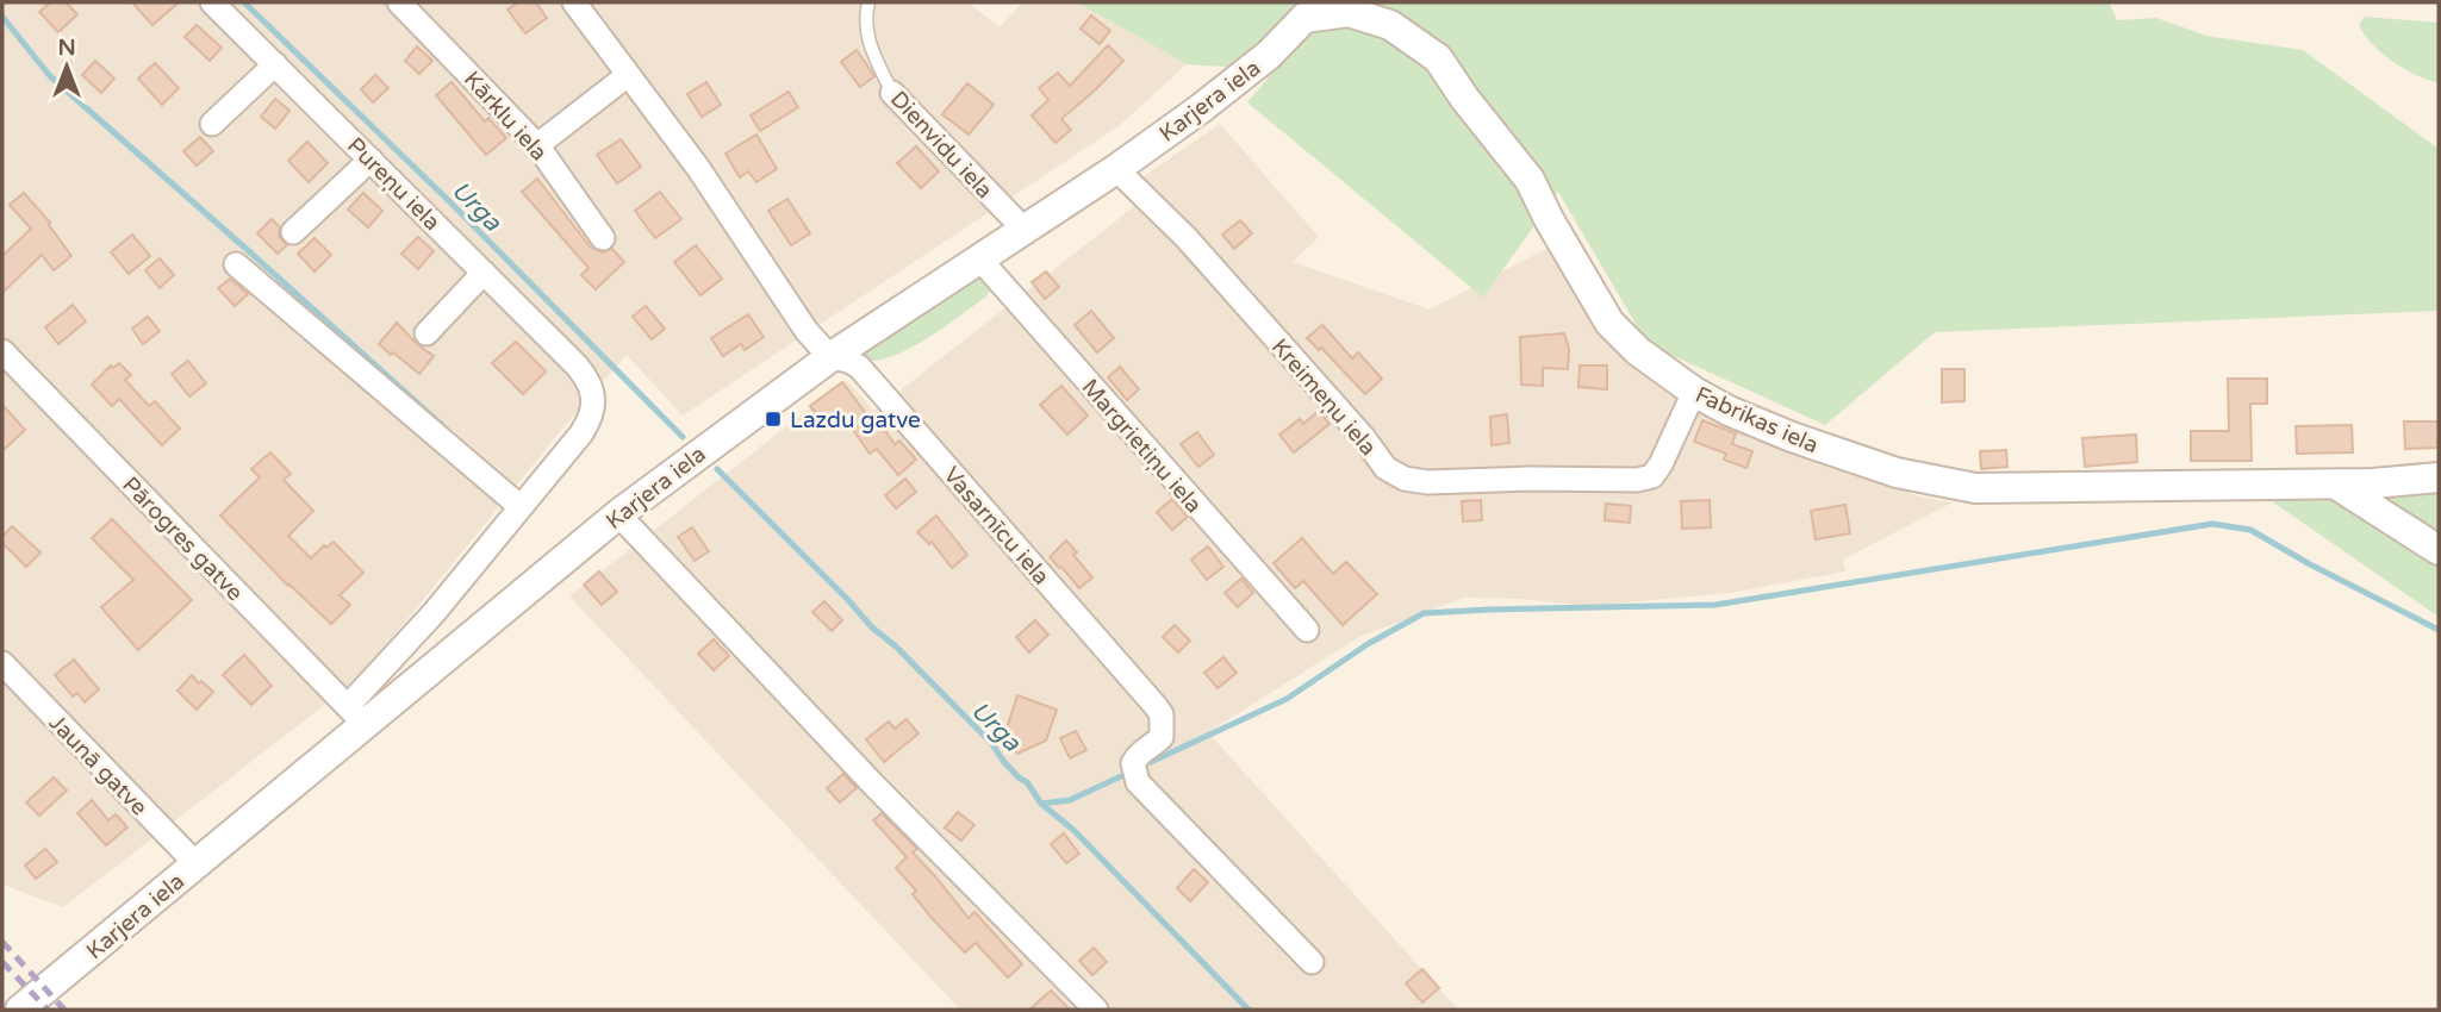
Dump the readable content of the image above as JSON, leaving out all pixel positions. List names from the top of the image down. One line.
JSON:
{"streets":{"street":["Karjera iela","Kārklu iela","Dienvidu iela","Pureņu iela","Kreimeņu iela","Fabrikas iela","Margrietiņu iela","Vasarnīcu iela","Pārogres gatve","Jaunā gatve"]},"crossings":[["Karjera iela","Dienvidu iela"],["Karjera iela","Kreimeņu iela"],["Karjera iela","Fabrikas iela"],["Karjera iela","Margrietiņu iela"],["Karjera iela","Vasarnīcu iela"],["Karjera iela","Pārogres gatve"],["Karjera iela","Jaunā gatve"],["Kreimeņu iela","Fabrikas iela"]],"water":["Urga"],"places":{"transit":["Lazdu gatve"]},"north":"top"}
